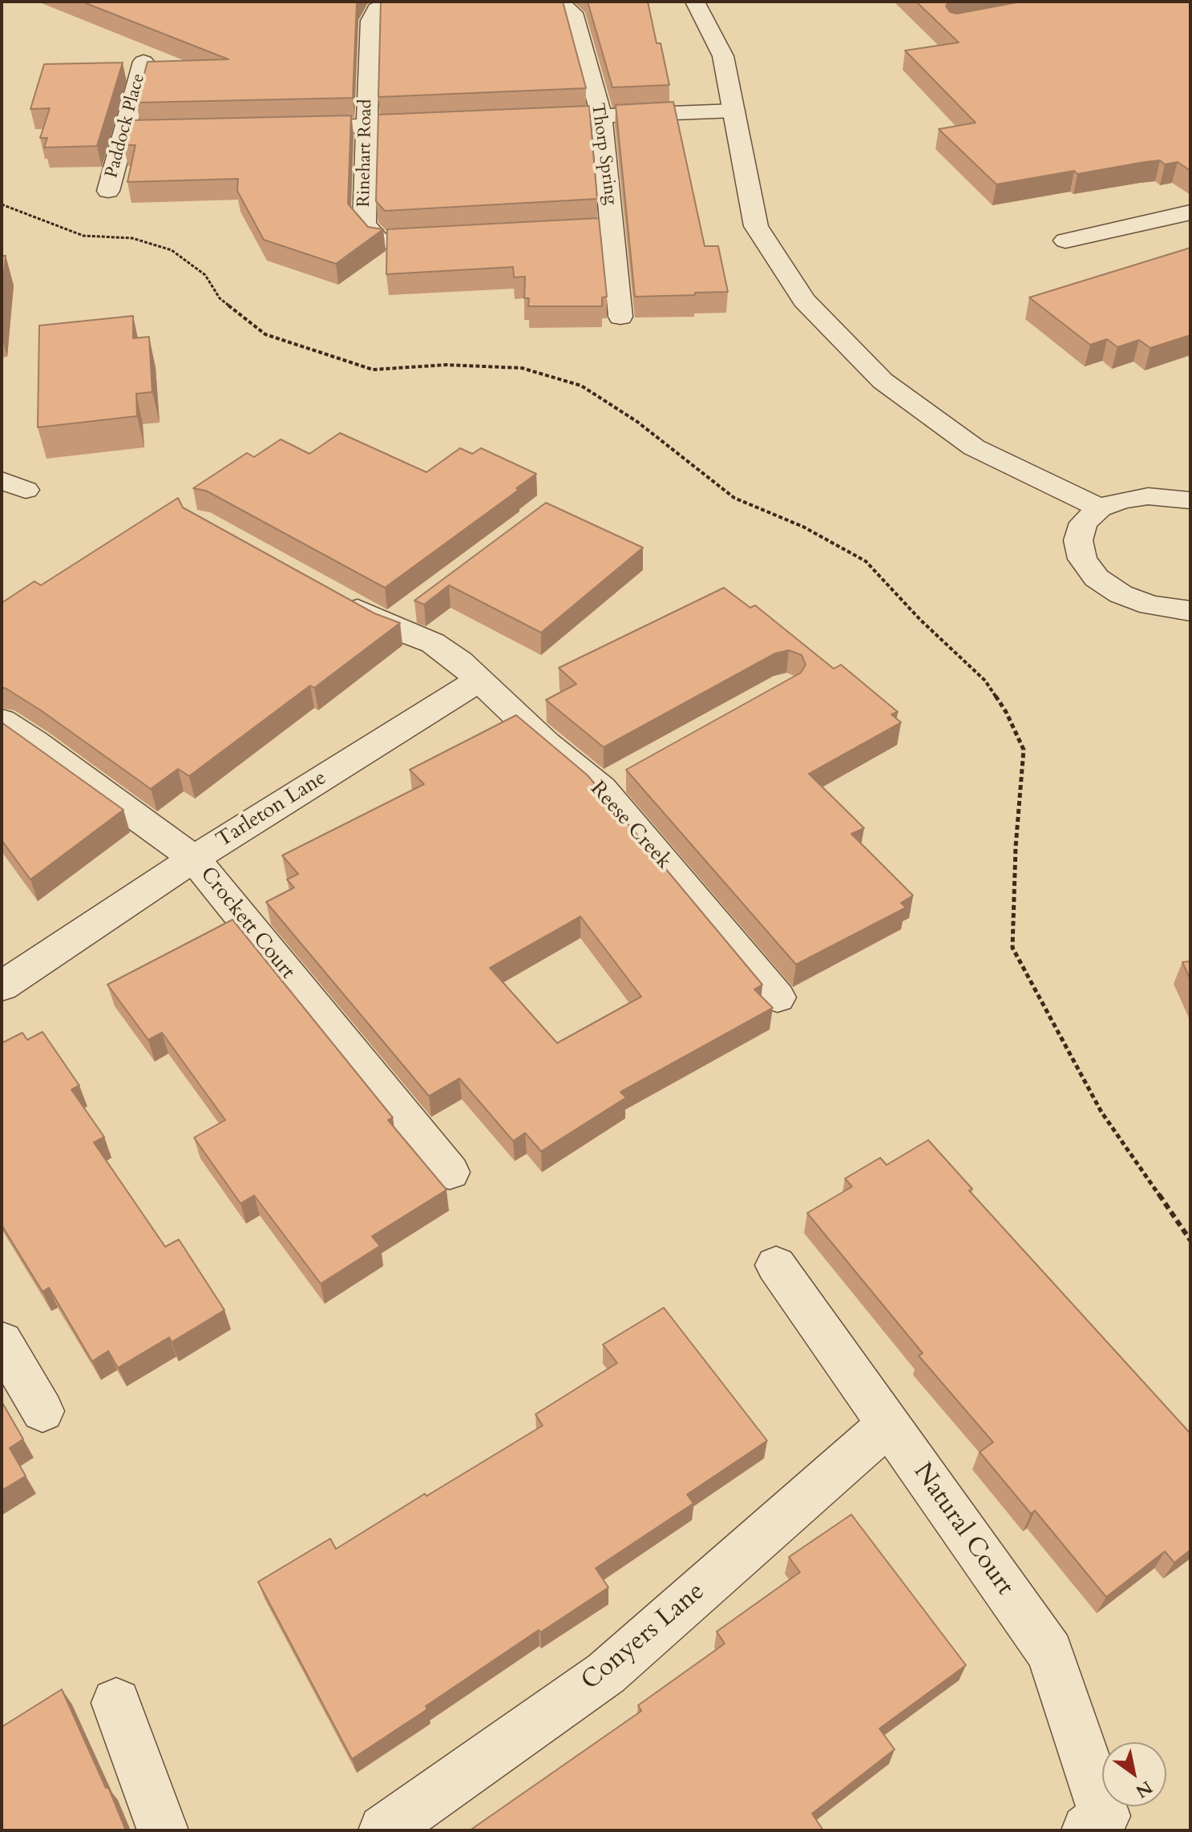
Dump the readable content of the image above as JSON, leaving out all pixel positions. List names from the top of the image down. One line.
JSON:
{"streets":{"street":["Paddock Place","Rinehart Road","Thorp Spring","Tarleton Lane","Reese Creek","Crockett Court","Natural Court","Conyers Lane"]},"crossings":[["Tarleton Lane","Reese Creek"],["Tarleton Lane","Crockett Court"],["Natural Court","Conyers Lane"]],"north":"bottom right"}
